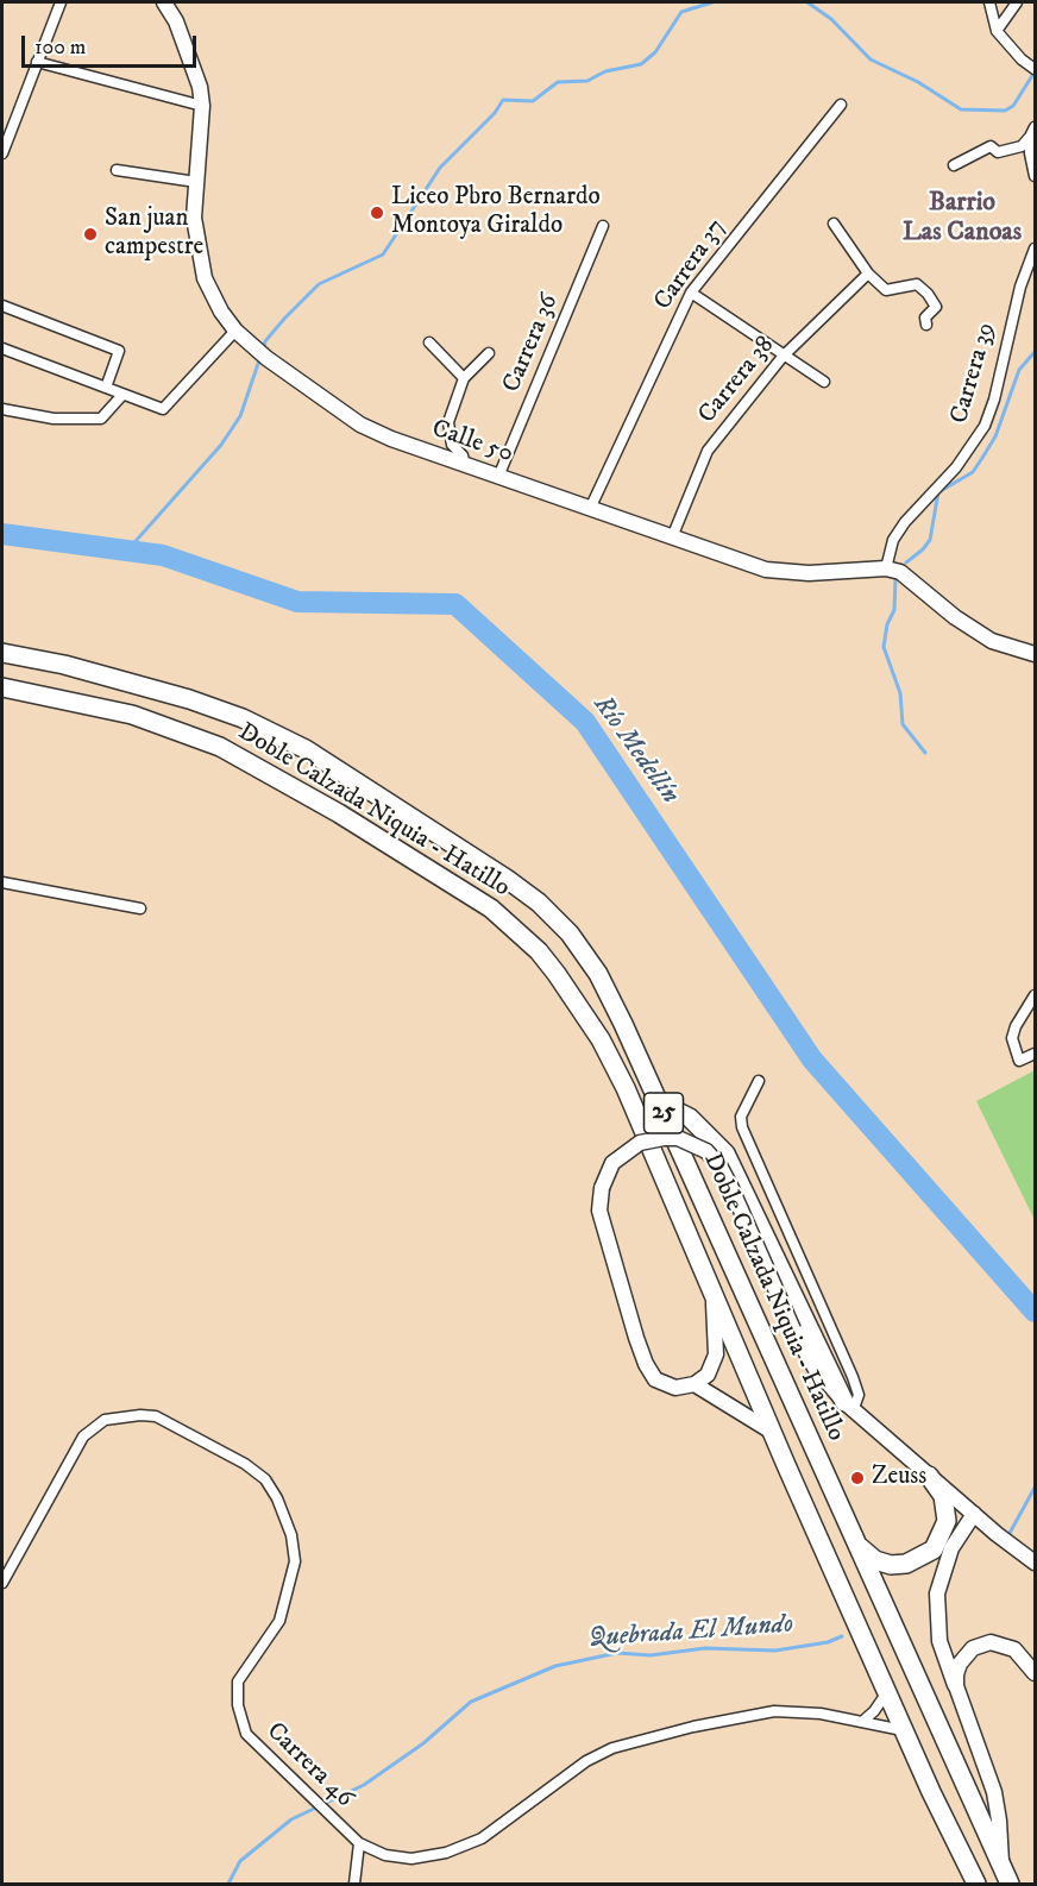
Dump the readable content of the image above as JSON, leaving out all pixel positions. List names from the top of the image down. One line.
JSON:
{"streets":{"highway":["Doble Calzada Niquia - Hatillo","25"],"main road":["Calle 50"],"street":["Carrera 37","Carrera 36","Carrera 39","Carrera 38","Carrera 46"]},"crossings":[["Carrera 37","Calle 50"],["Carrera 36","Calle 50"],["Carrera 39","Calle 50"],["Carrera 38","Calle 50"],["Doble Calzada Niquia - Hatillo","Carrera 46"]],"districts":["Barrio Las Canoas"],"water":["Río Medellín","Quebrada El Mundo"],"places":["Liceo Pbro Bernardo Montoya Giraldo","San juan campestre","Zeuss"],"scale_bar":"100 m"}
